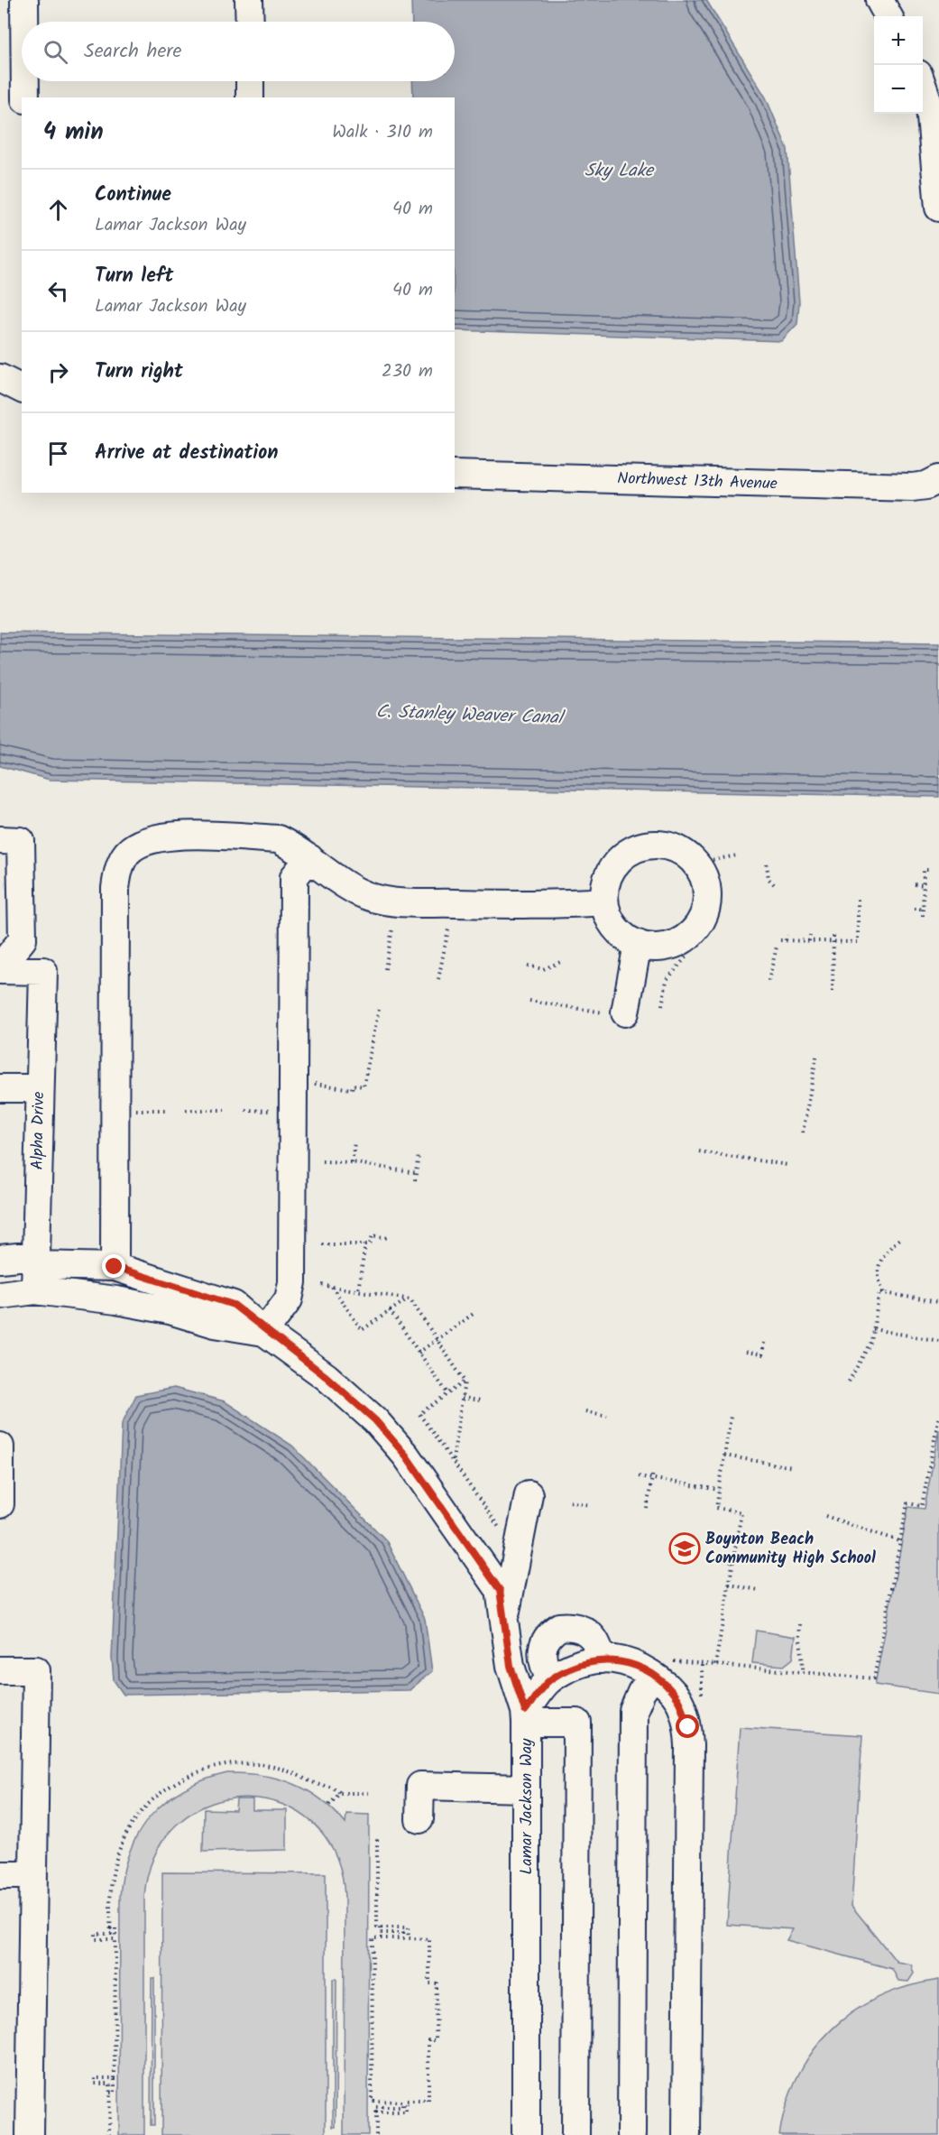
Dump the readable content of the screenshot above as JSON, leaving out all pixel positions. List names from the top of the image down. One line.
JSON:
{"streets":{"street":["Northwest 13th Avenue","Alpha Drive","Lamar Jackson Way"]},"water":["Sky Lake","C. Stanley Weaver Canal"],"places":{"school or university":["Boynton Beach Community High School"]},"page":{"map_buttons":["+","−"],"search":"Search here","heading":["4 min","Walk · 310 m"],"list":[["Continue","Lamar Jackson Way","40 m"],["Turn left","Lamar Jackson Way","40 m"],["Turn right","230 m"],"Arrive at destination"]}}
